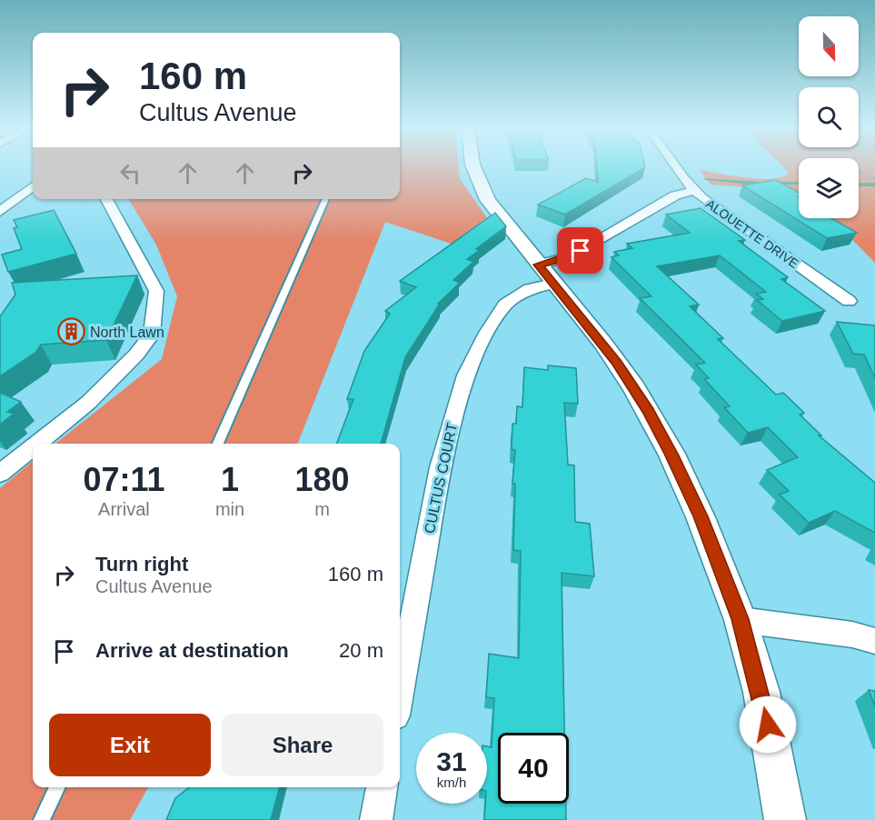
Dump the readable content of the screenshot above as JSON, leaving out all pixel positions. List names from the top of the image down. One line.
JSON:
{"streets":{"street":["ALOUETTE DRIVE","CULTUS COURT"]},"crossings":[["ALOUETTE DRIVE","CULTUS COURT"]],"places":{"building":["North Lawn"]},"north":"bottom","page":{"turn":["160 m","Cultus Avenue"],"eta":["07:11","Arrival","1","min","180","m"],"list":[{"name":"Turn right","note":"Cultus Avenue","value":"160 m"},{"name":"Arrive at destination","value":"20 m"}],"buttons":["Exit","Share"],"speed":"31 km/h","limit":"40"}}
